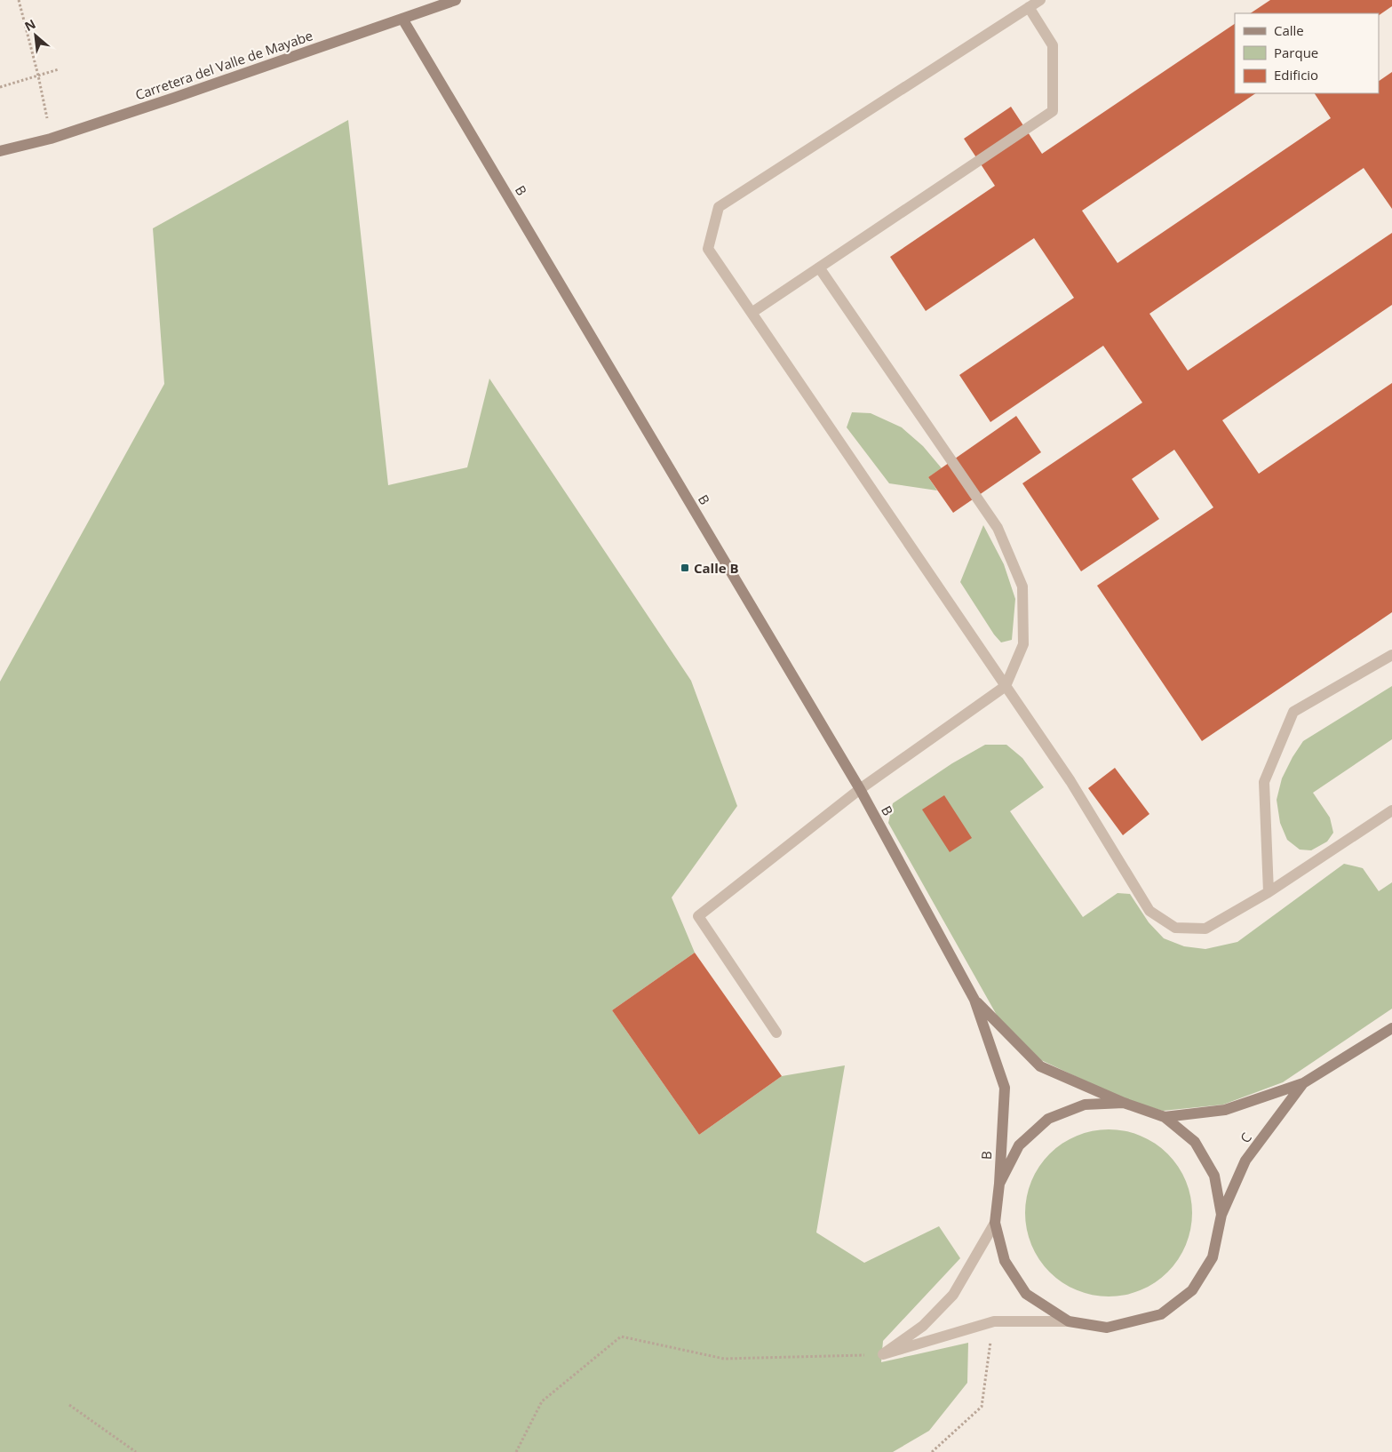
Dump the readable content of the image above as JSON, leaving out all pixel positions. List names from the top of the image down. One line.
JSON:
{"streets":{"street":["Carretera del Valle de Mayabe","B","C"]},"crossings":[["Carretera del Valle de Mayabe","B"],["B","C"]],"places":{"transit":["Calle B"]},"legend":["Calle","Parque","Edificio"],"north":"top left"}
